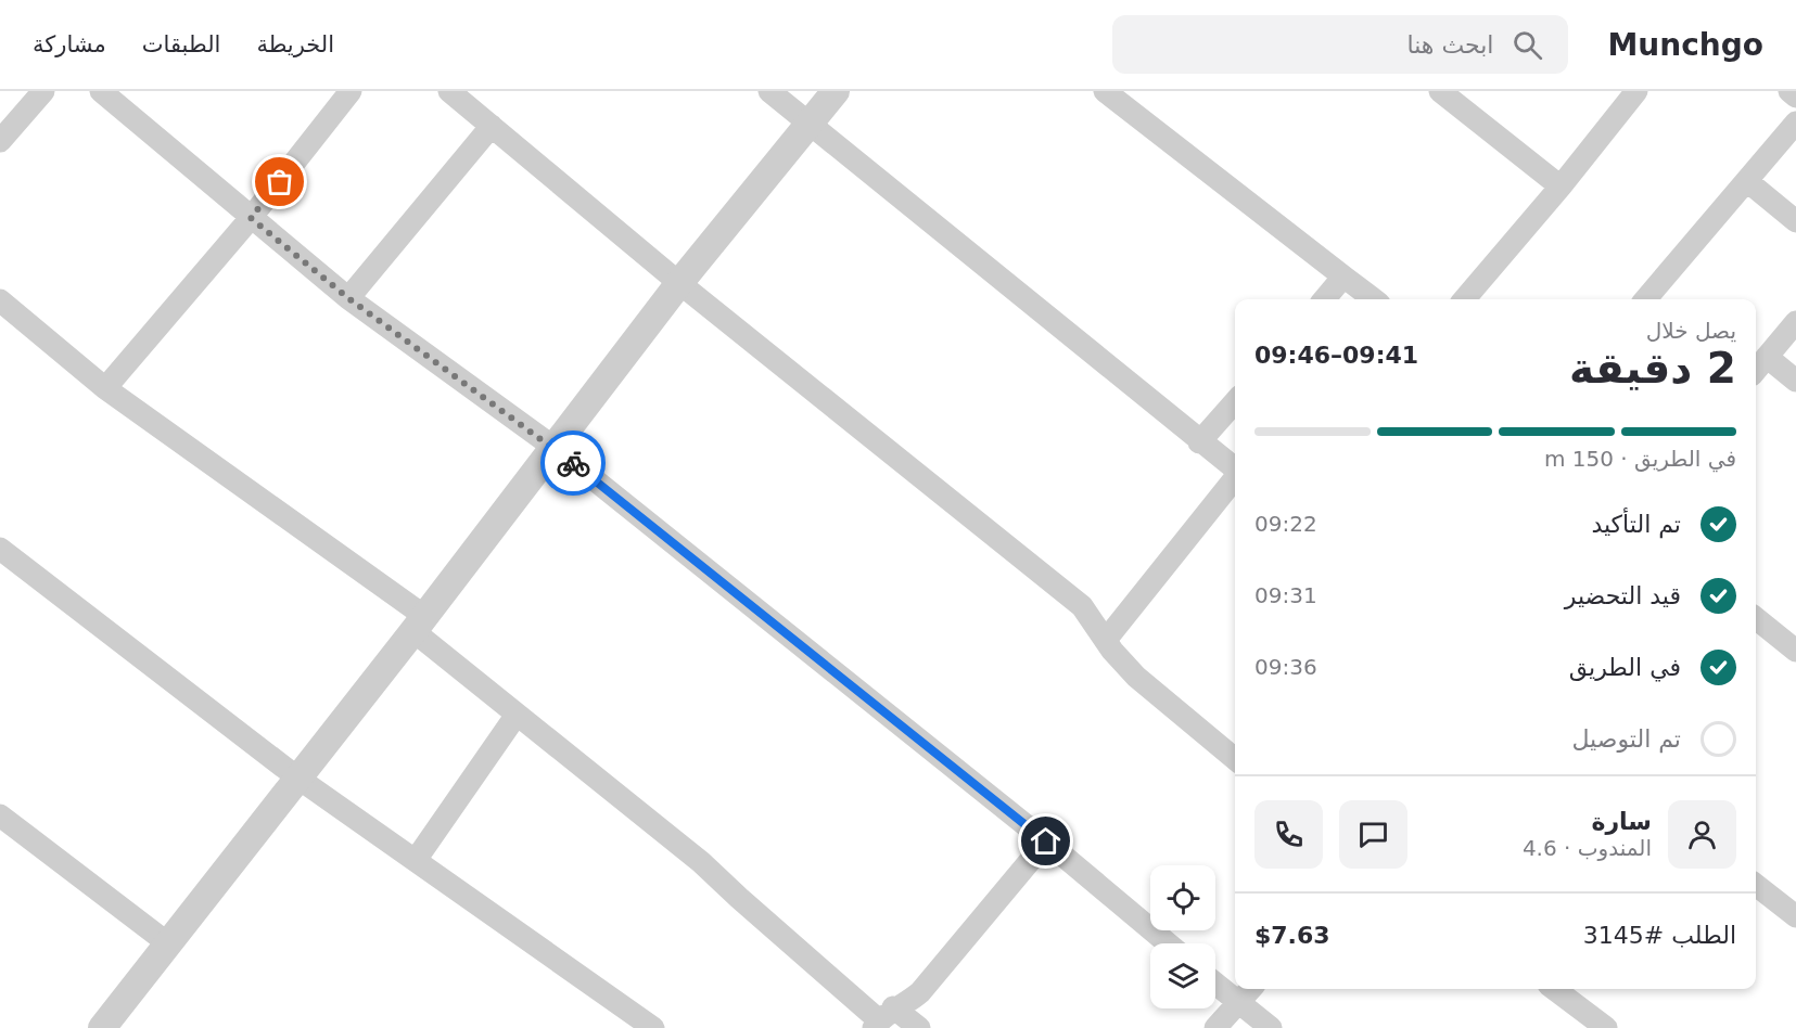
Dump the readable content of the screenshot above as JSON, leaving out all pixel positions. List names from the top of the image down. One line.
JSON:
{"page":{"header":"Munchgo","search":"ابحث هنا","nav":["الخريطة","الطبقات","مشاركة"],"heading":["2 دقيقة","يصل خلال","09:41–09:46"],"panel":["سارة","المندوب · 4.6","الطلب #3145","$7.63"],"bar":"في الطريق · 150 m","list":[["تم التأكيد","09:22"],["قيد التحضير","09:31"],["في الطريق","09:36"],"تم التوصيل"]}}
